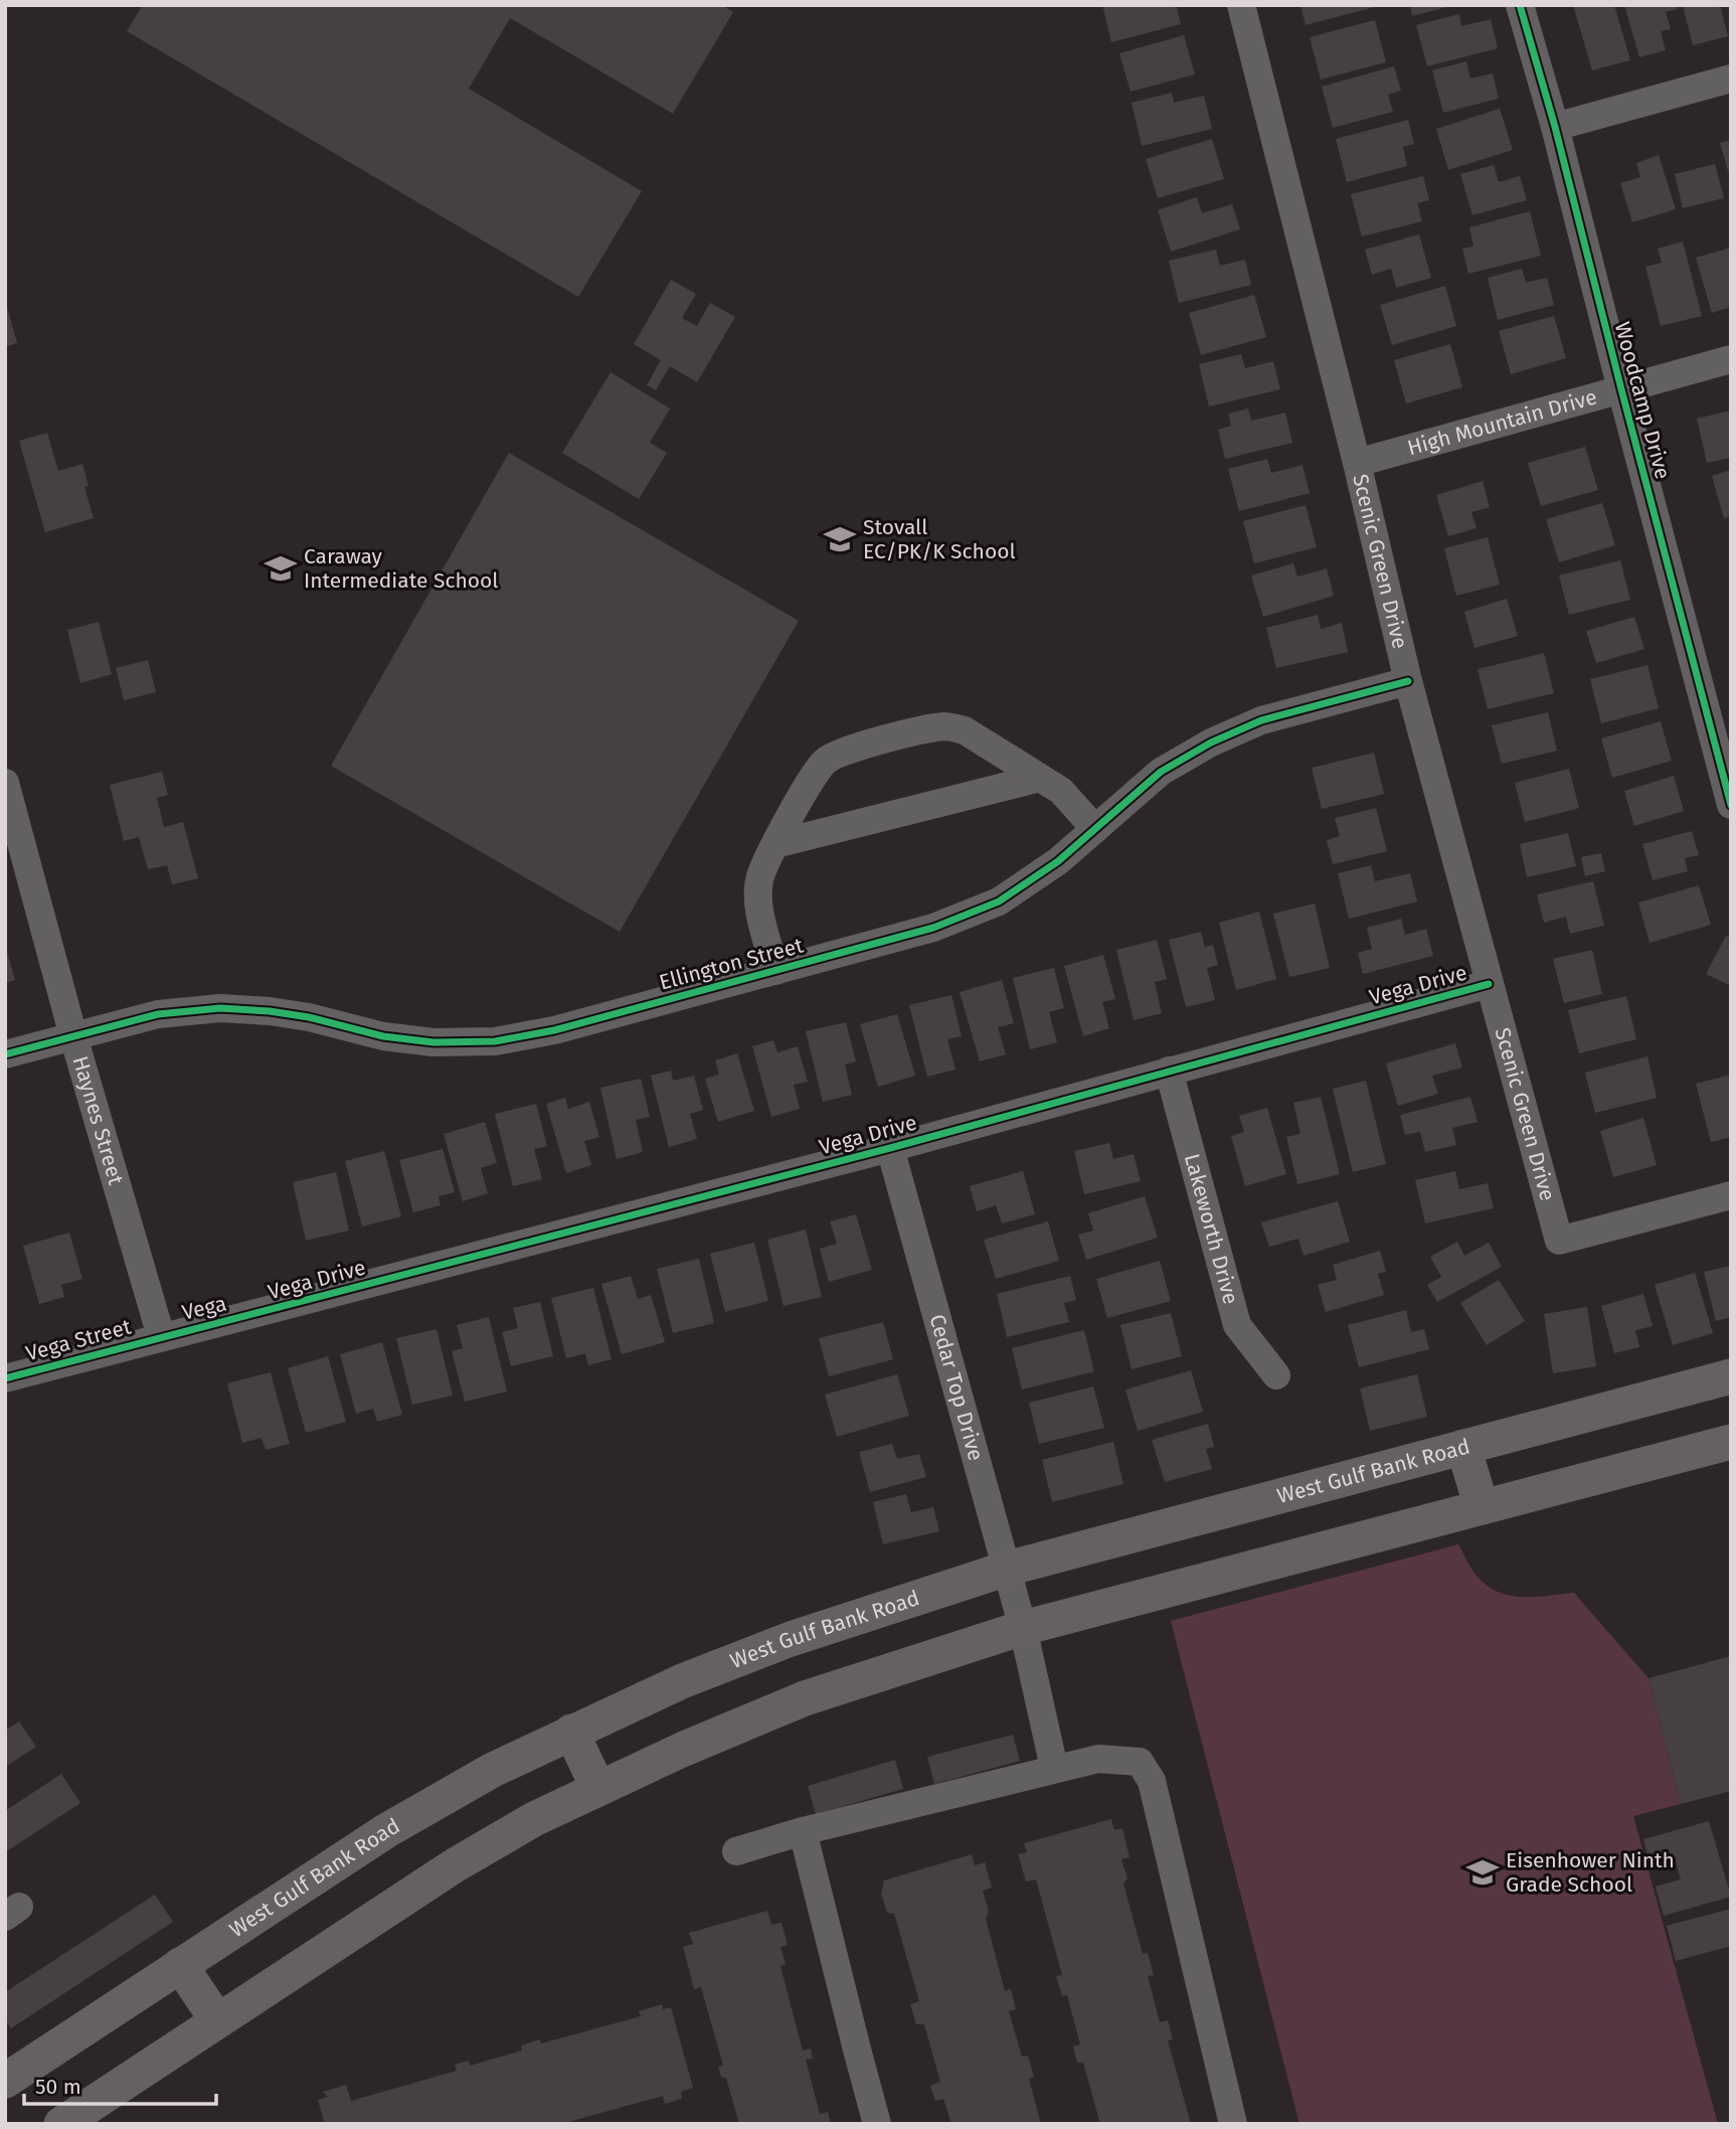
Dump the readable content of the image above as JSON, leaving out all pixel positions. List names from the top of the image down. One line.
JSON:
{"streets":{"main road":["West Gulf Bank Road"],"street":["Woodcamp Drive","High Mountain Drive","Scenic Green Drive","Ellington Street","Vega Drive","Haynes Street","Lakeworth Drive","Vega","Vega Street","Cedar Top Drive"]},"crossings":[["Woodcamp Drive","High Mountain Drive"],["High Mountain Drive","Scenic Green Drive"],["Scenic Green Drive","Ellington Street"],["Scenic Green Drive","Vega Drive"],["Ellington Street","Haynes Street"],["Vega Drive","Lakeworth Drive"],["Vega Drive","Vega"],["Vega Drive","Cedar Top Drive"],["Haynes Street","Vega"],["Haynes Street","Vega Street"],["Vega","Vega Street"],["Cedar Top Drive","West Gulf Bank Road"]],"places":{"school or university":["Stovall EC/PK/K School","Caraway Intermediate School","Eisenhower Ninth Grade School"]},"scale_bar":"50 m"}
